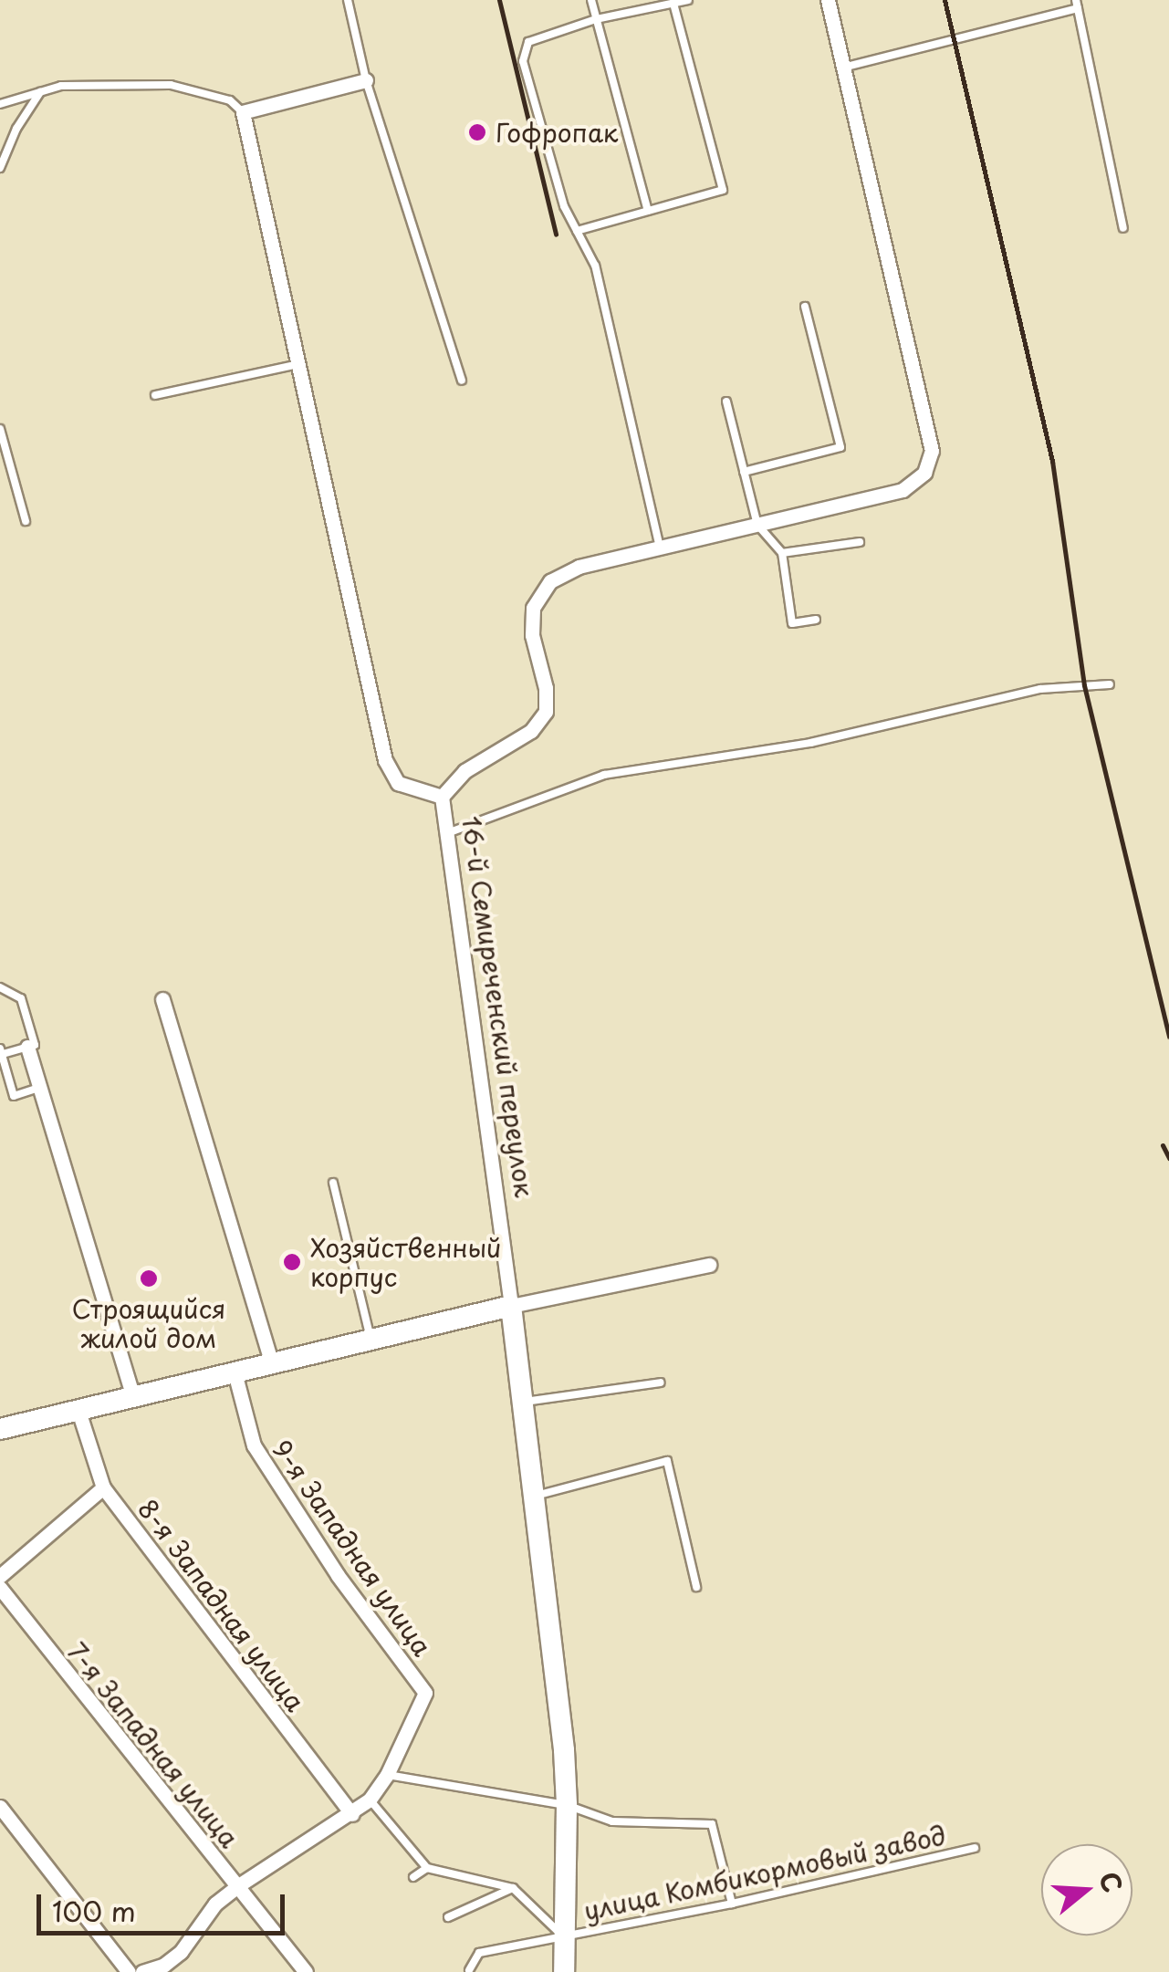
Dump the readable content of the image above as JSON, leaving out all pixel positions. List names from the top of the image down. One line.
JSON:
{"streets":{"street":["16-й Семиреченский переулок","9-я Западная улица","8-я Западная улица","7-я Западная улица"],"lane":["улица Комбикормовый завод"]},"crossings":[["16-й Семиреченский переулок","улица Комбикормовый завод"]],"places":["Гофропак","Хозяйственный корпус","Строящийся жилой дом"],"scale_bar":"100 m","north":"right"}
